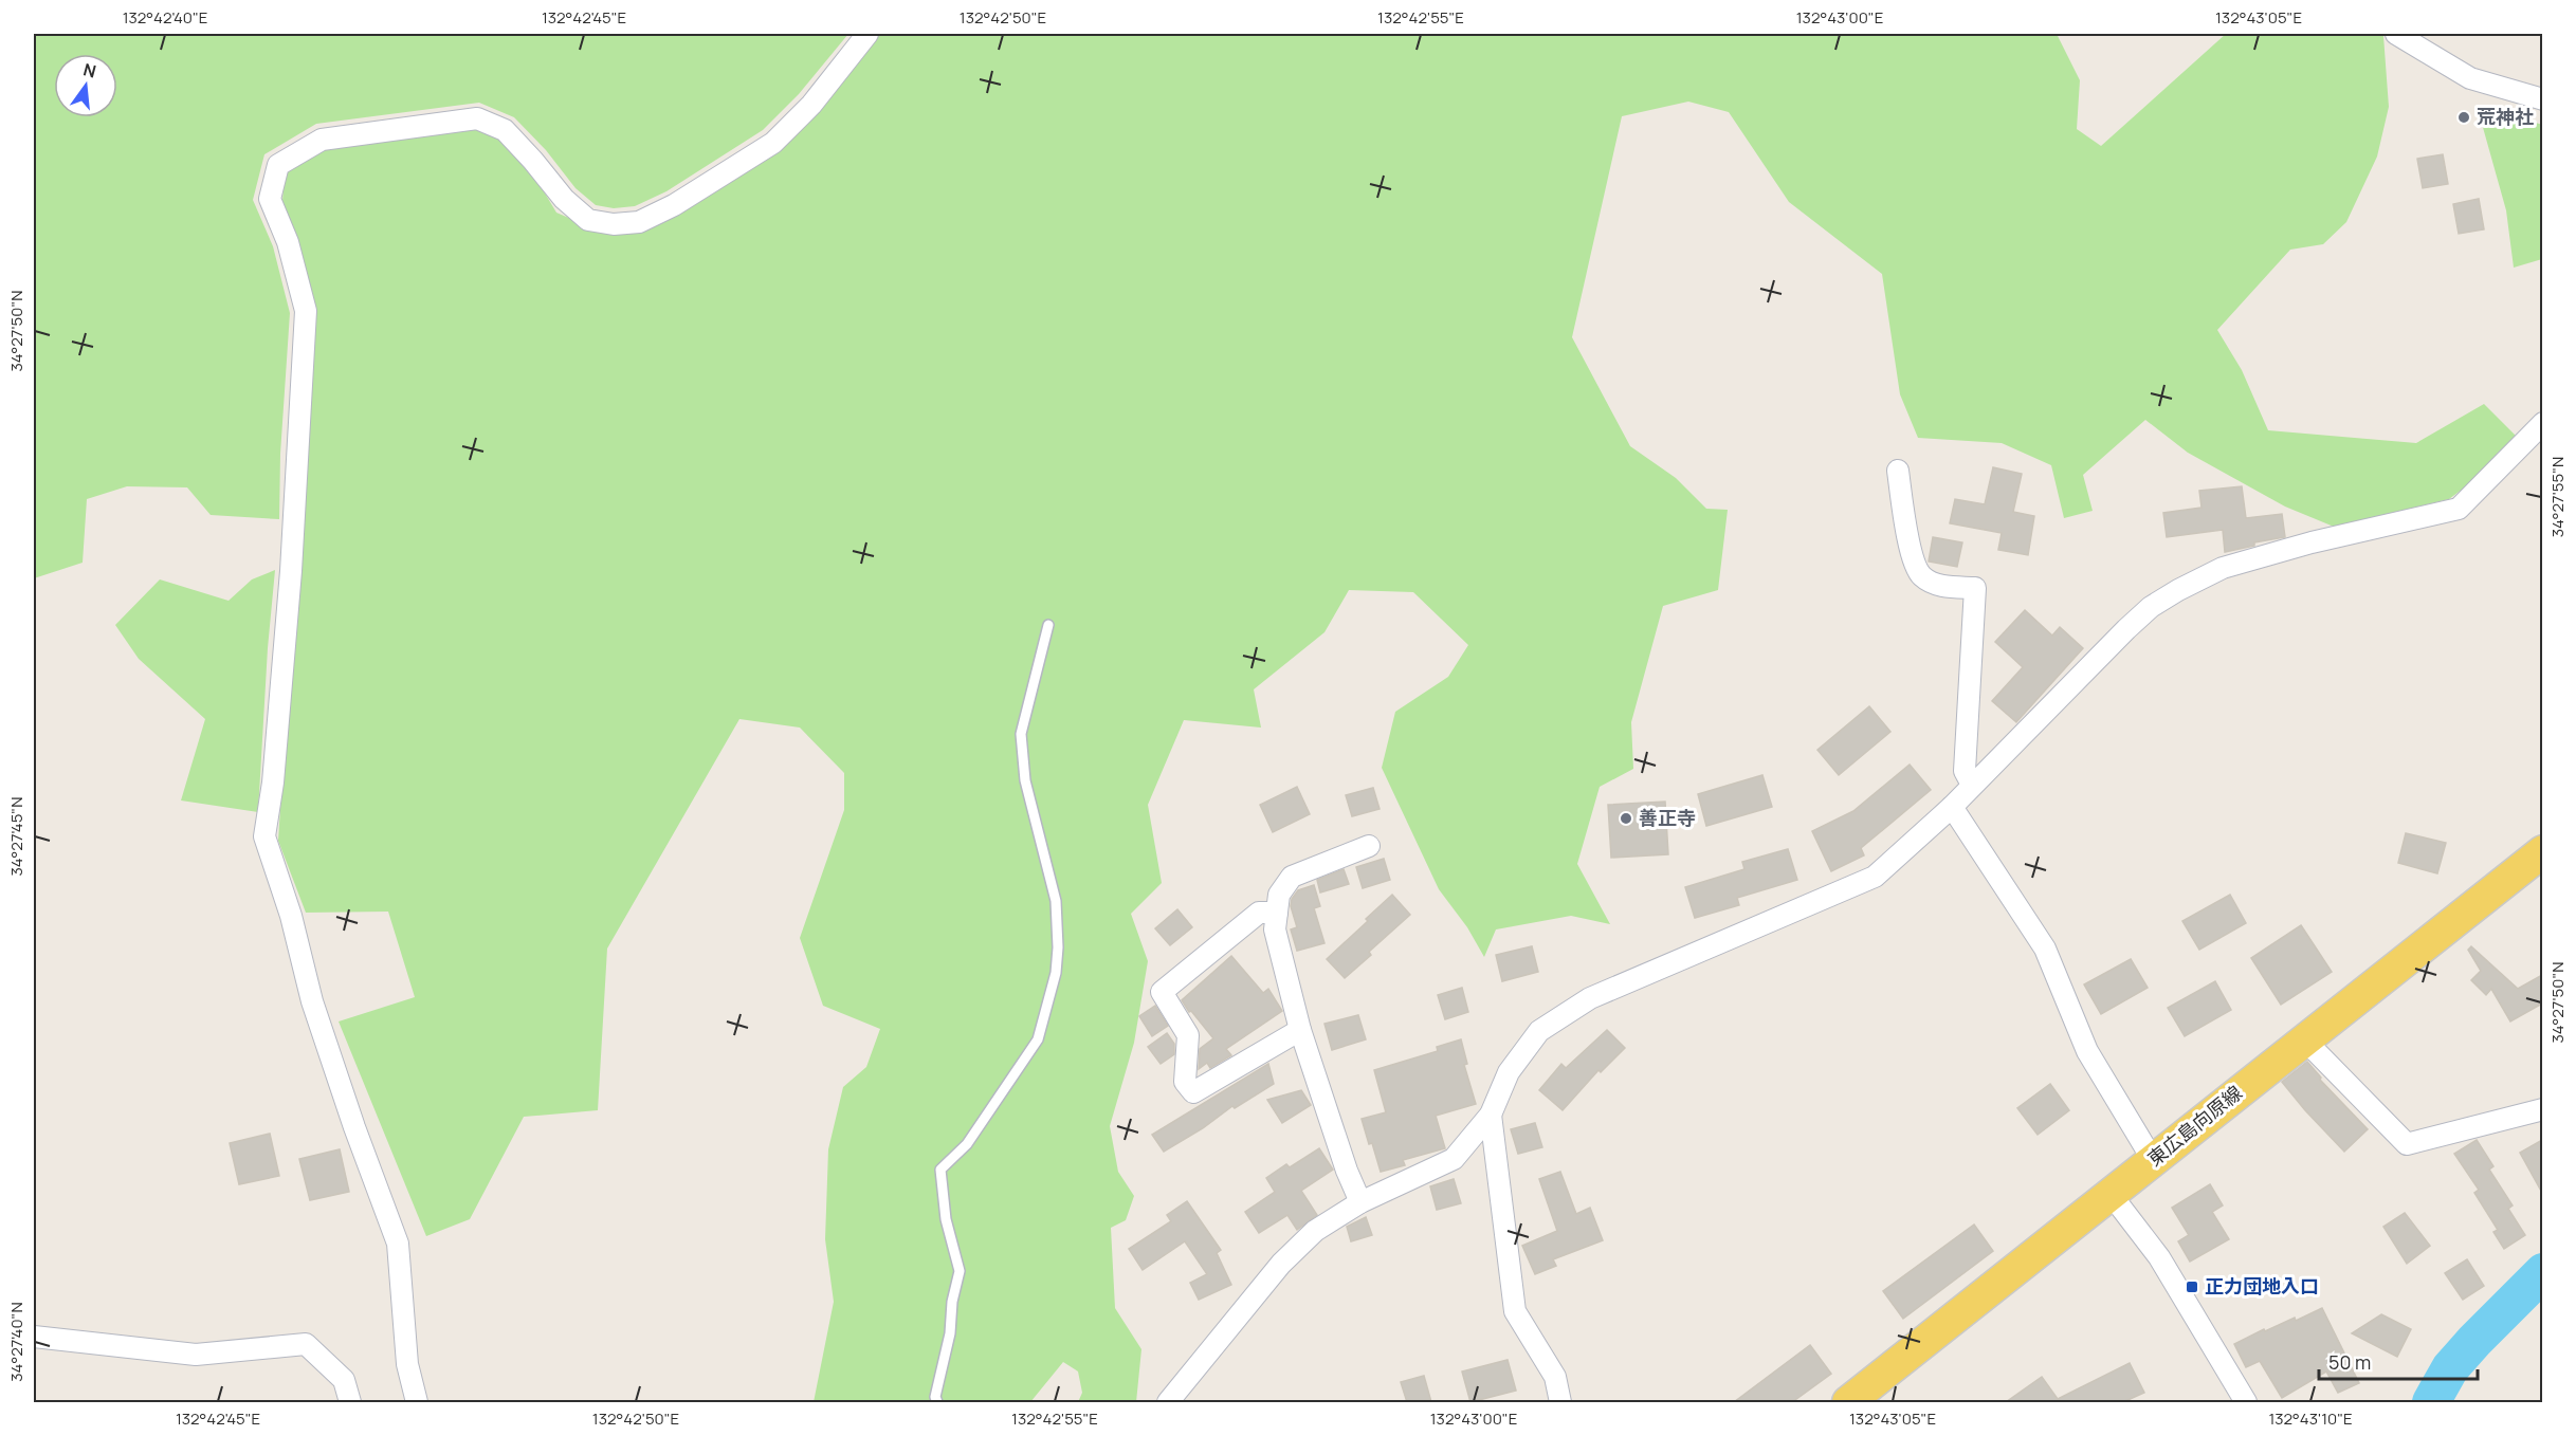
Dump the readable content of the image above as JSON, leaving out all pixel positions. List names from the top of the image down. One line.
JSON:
{"streets":{"main road":["東広島向原線"]},"places":{"other":["荒神社","善正寺"],"transit":["正力団地入口"]},"scale_bar":"50 m","north":"top","coordinates":["132°42'40\"E","132°42'45\"E","132°42'50\"E","132°42'55\"E","132°43'00\"E","132°43'05\"E","34°27'50\"N","34°27'55\"N","34°27'45\"N","34°27'40\"N","132°43'10\"E"]}
